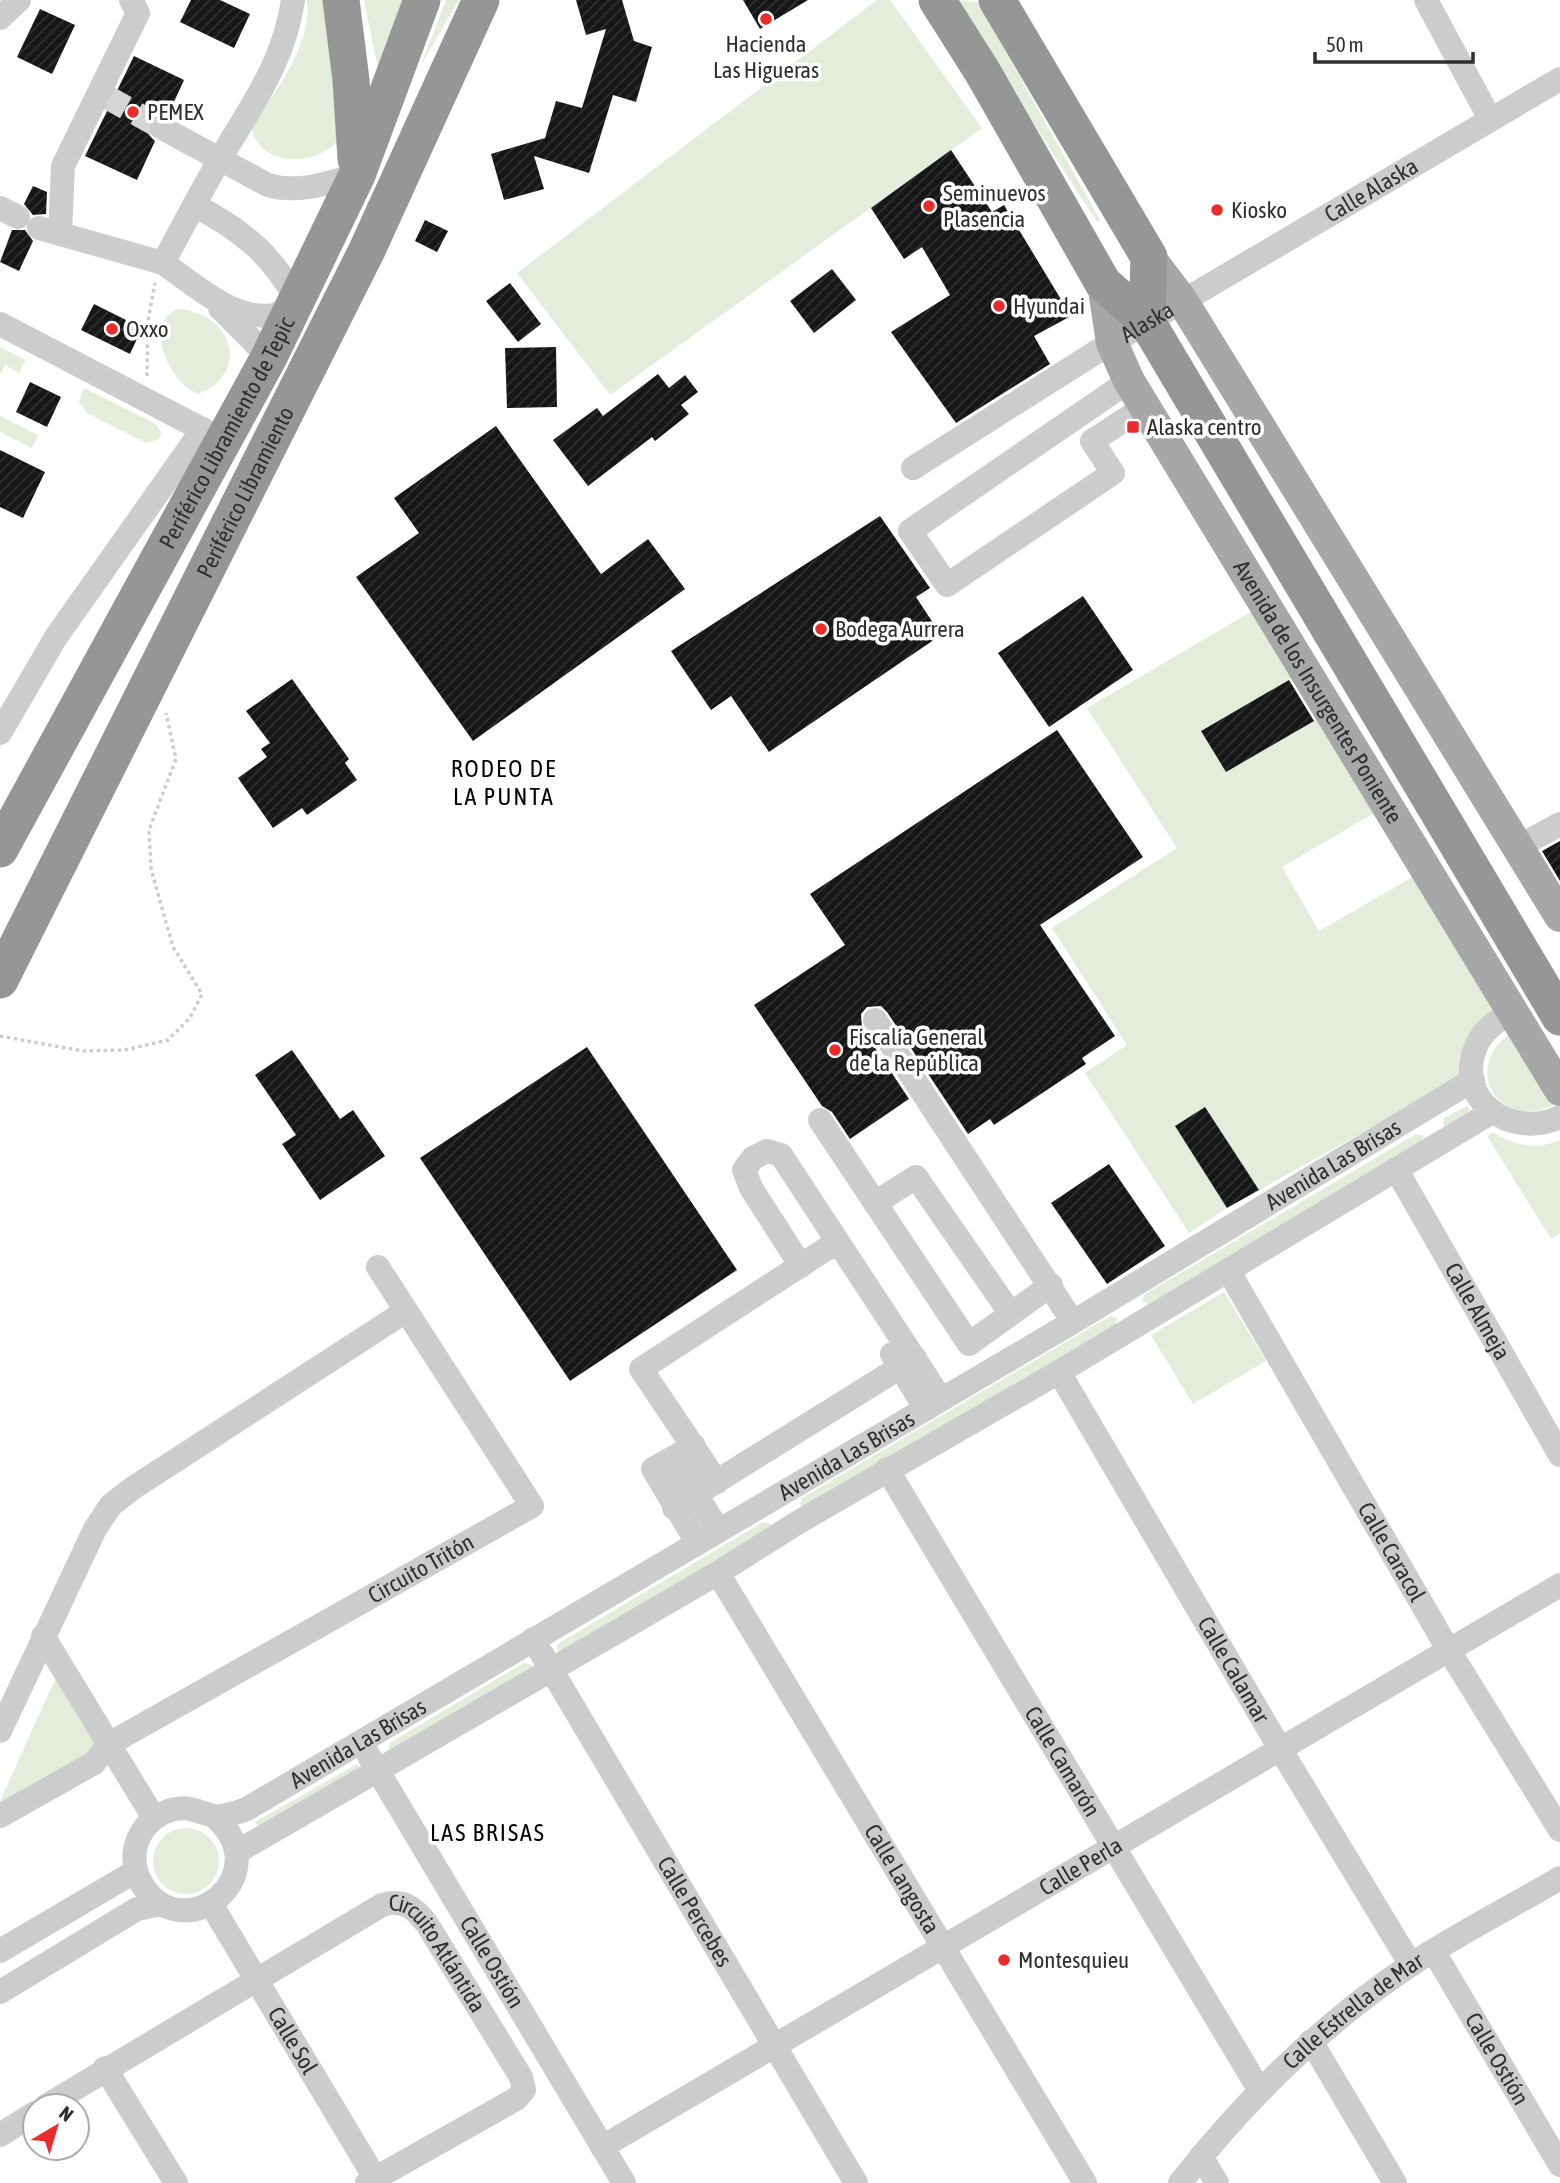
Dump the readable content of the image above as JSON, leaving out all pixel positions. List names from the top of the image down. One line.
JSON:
{"streets":{"highway":["Periférico Libramiento de Tepic","Periférico Libramiento","Avenida de los Insurgentes Poniente"],"street":["Calle Alaska","Alaska","Avenida Las Brisas","Calle Almeja","Calle Caracol","Circuito Tritón","Calle Calamar","Calle Camarón","Calle Perla","Calle Langosta","Calle Percebes","Calle Ostión","Circuito Atlántida","Calle Estrella de Mar","Calle Sol"]},"crossings":[["Calle Alaska","Alaska"],["Alaska","Avenida de los Insurgentes Poniente"],["Avenida Las Brisas","Calle Almeja"],["Avenida Las Brisas","Calle Caracol"],["Avenida Las Brisas","Calle Calamar"],["Avenida Las Brisas","Calle Camarón"],["Avenida Las Brisas","Calle Langosta"],["Avenida Las Brisas","Calle Percebes"],["Avenida Las Brisas","Calle Ostión"],["Avenida Las Brisas","Calle Sol"],["Calle Caracol","Calle Perla"],["Calle Calamar","Calle Perla"],["Calle Calamar","Calle Estrella de Mar"],["Calle Camarón","Calle Perla"],["Calle Camarón","Calle Estrella de Mar"],["Calle Perla","Calle Langosta"],["Calle Perla","Calle Percebes"],["Calle Perla","Calle Ostión"],["Calle Ostión","Calle Estrella de Mar"],["Circuito Atlántida","Calle Sol"]],"districts":["RODEO DE LA PUNTA","LAS BRISAS"],"places":{"other":["Hacienda Las Higueras","PEMEX","Seminuevos Plasencia","Kiosko","Hyundai","Oxxo","Bodega Aurrera","Fiscalía General de la República","Montesquieu"],"transit":["Alaska centro"]},"scale_bar":"50 m","north":"top right"}
